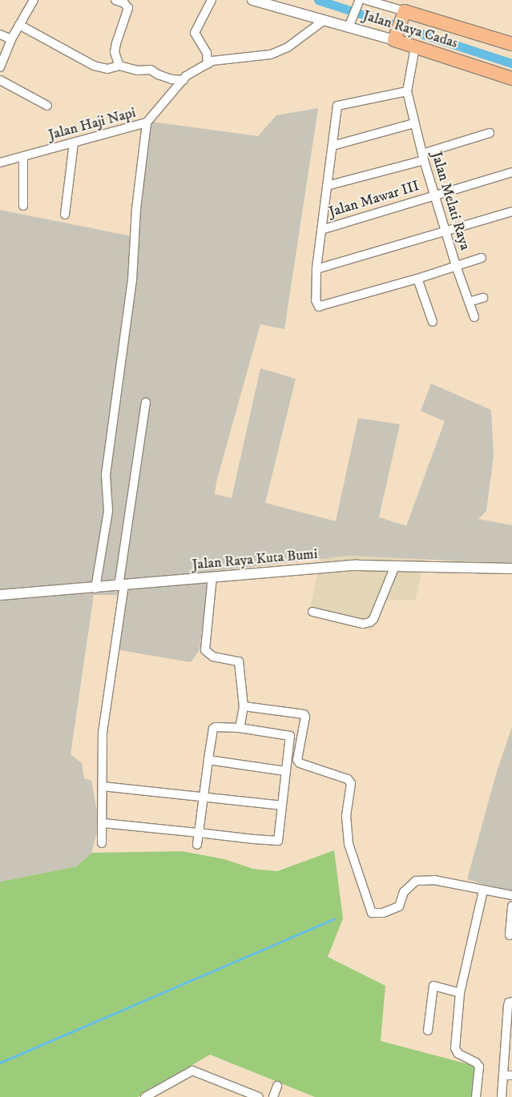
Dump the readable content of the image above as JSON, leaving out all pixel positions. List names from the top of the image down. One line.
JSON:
{"streets":{"main road":["Jalan Raya Cadas"],"street":["Jalan Haji Napi","Jalan Mawar III","Jalan Melati Raya","Jalan Raya Kuta Bumi"]},"crossings":[["Jalan Raya Cadas","Jalan Haji Napi"],["Jalan Mawar III","Jalan Melati Raya"]]}
